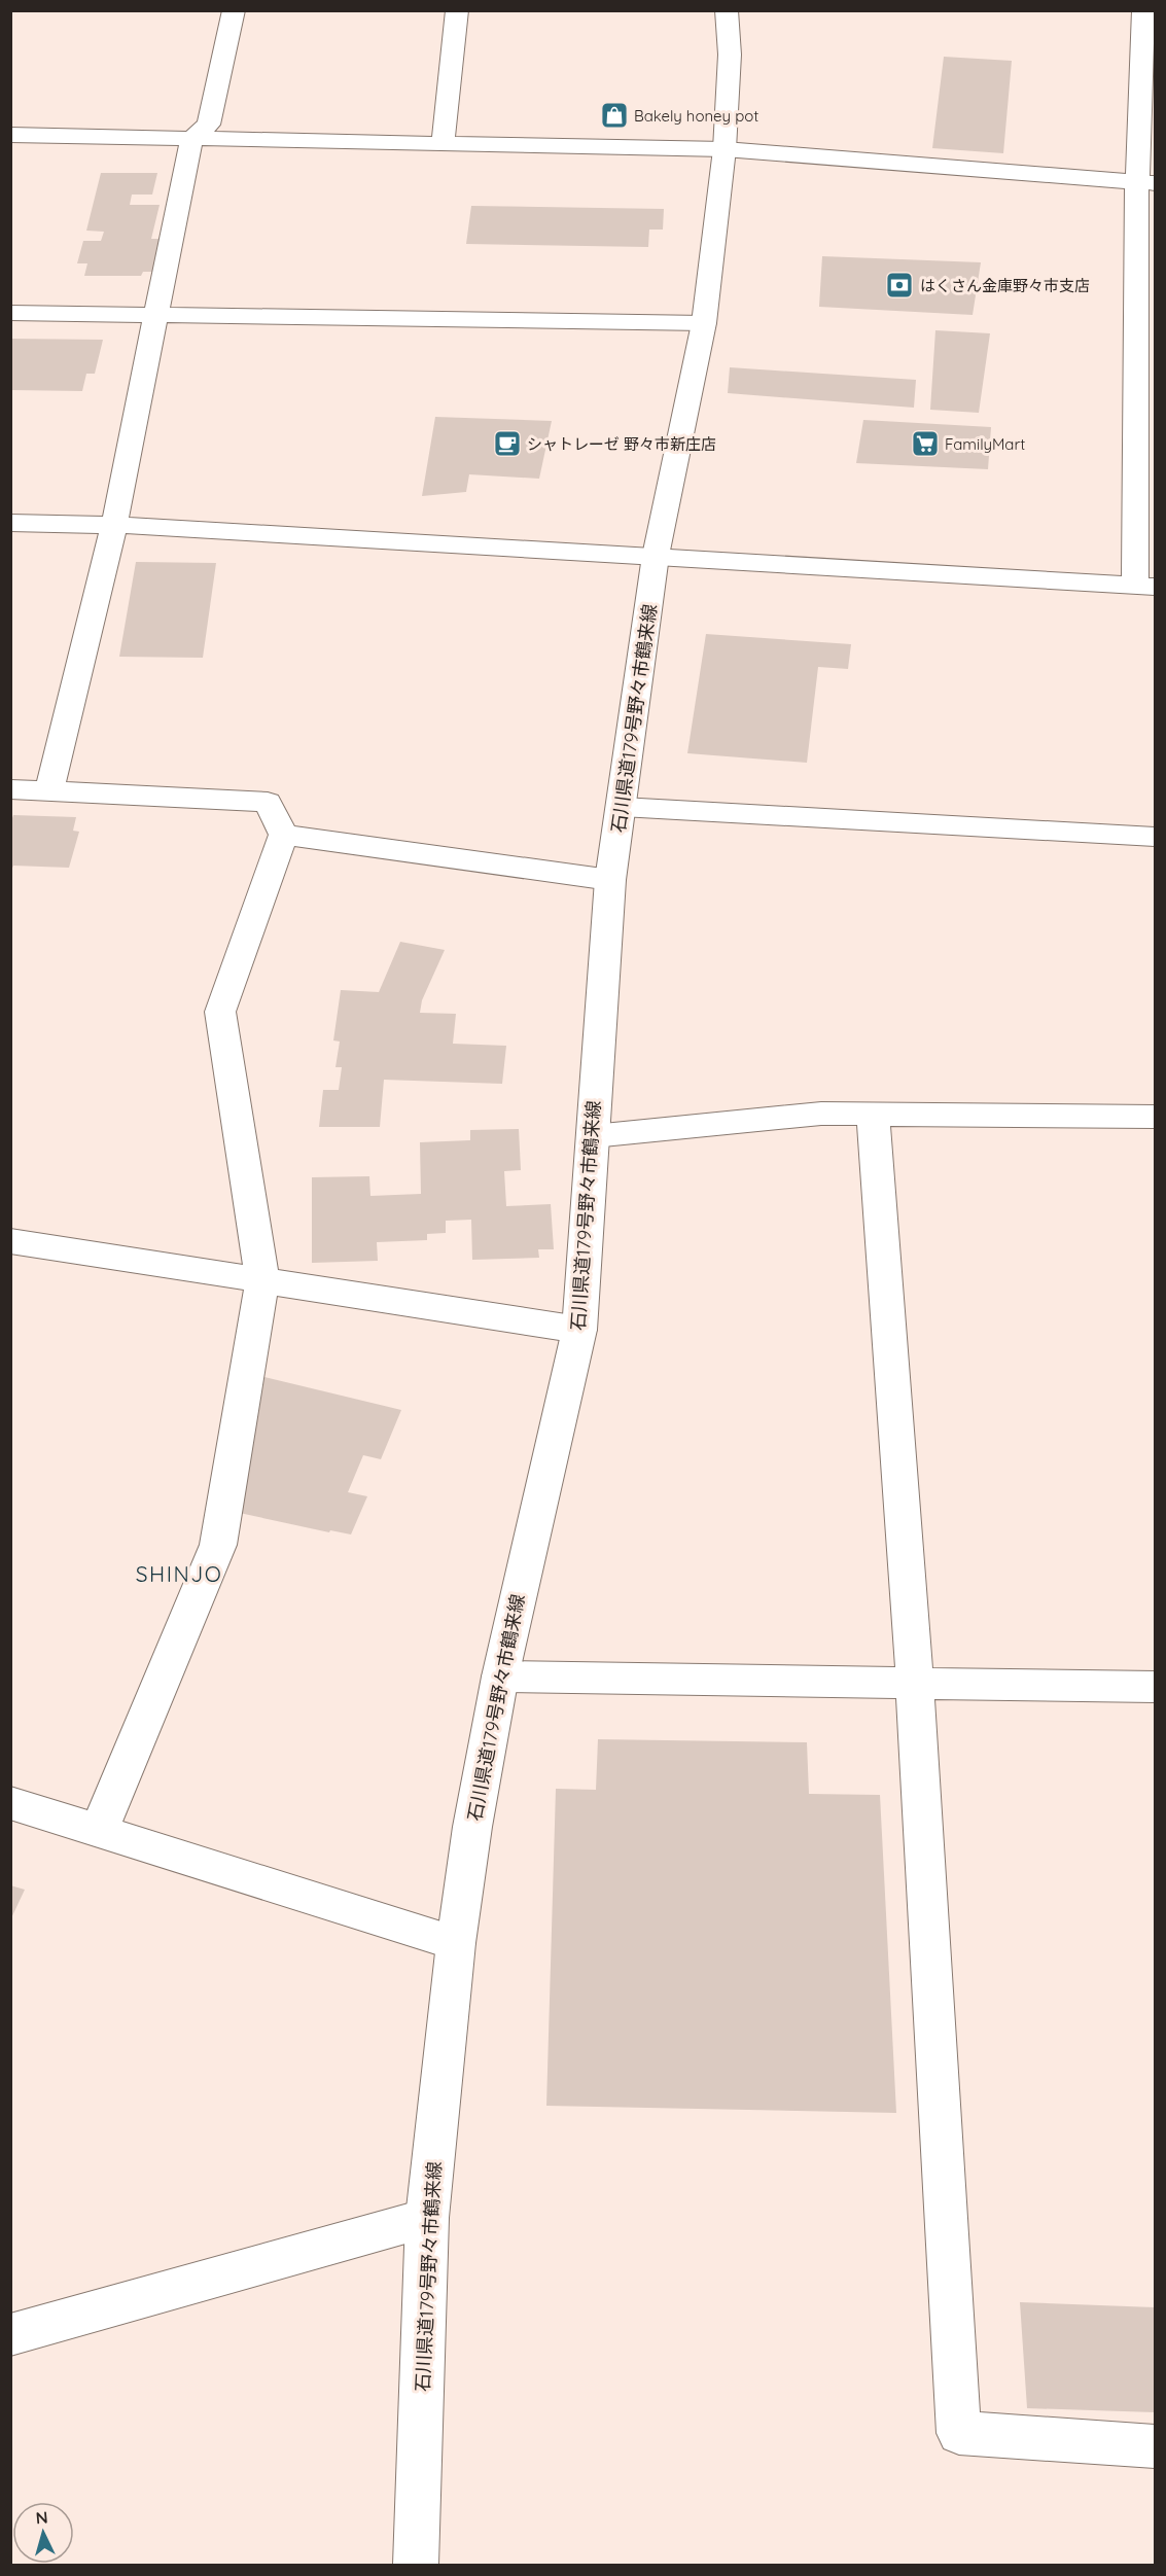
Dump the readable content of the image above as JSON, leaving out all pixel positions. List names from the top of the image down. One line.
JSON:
{"streets":{"street":["石川県道179号野々市鶴来線"]},"districts":["SHINJO"],"places":{"shop":["Bakely honey pot"],"bank":["はくさん金庫野々市支店"],"cafe":["シャトレーゼ 野々市新庄店"],"supermarket":["FamilyMart"]},"north":"top"}
